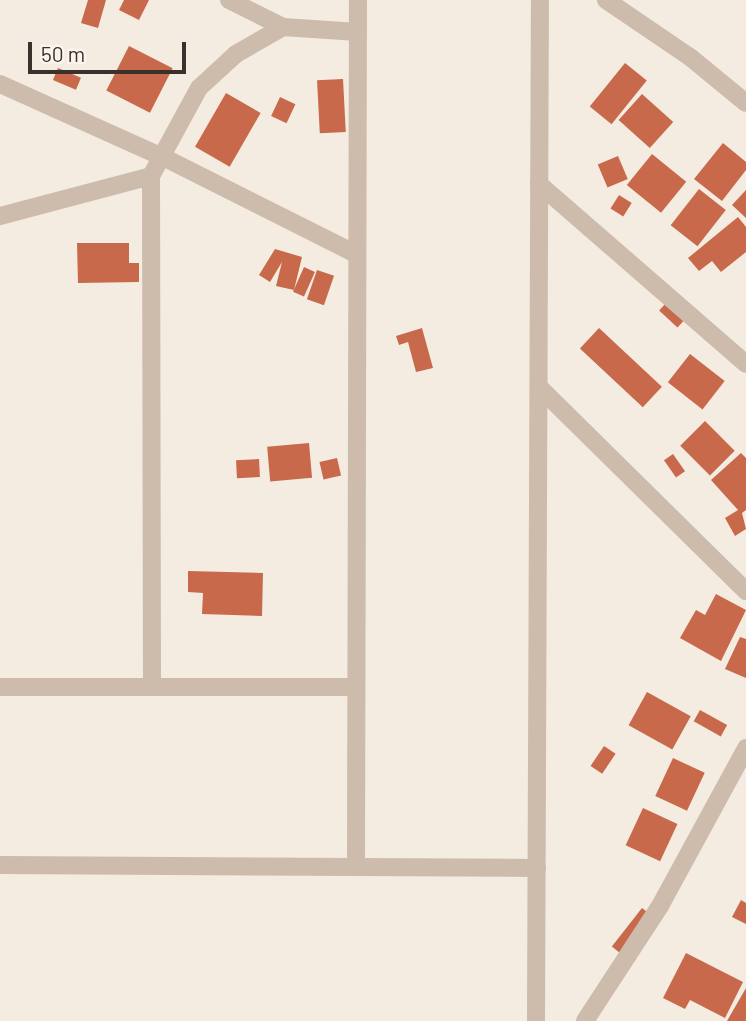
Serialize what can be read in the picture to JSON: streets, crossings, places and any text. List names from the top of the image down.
{
  "scale_bar": "50 m"
}
